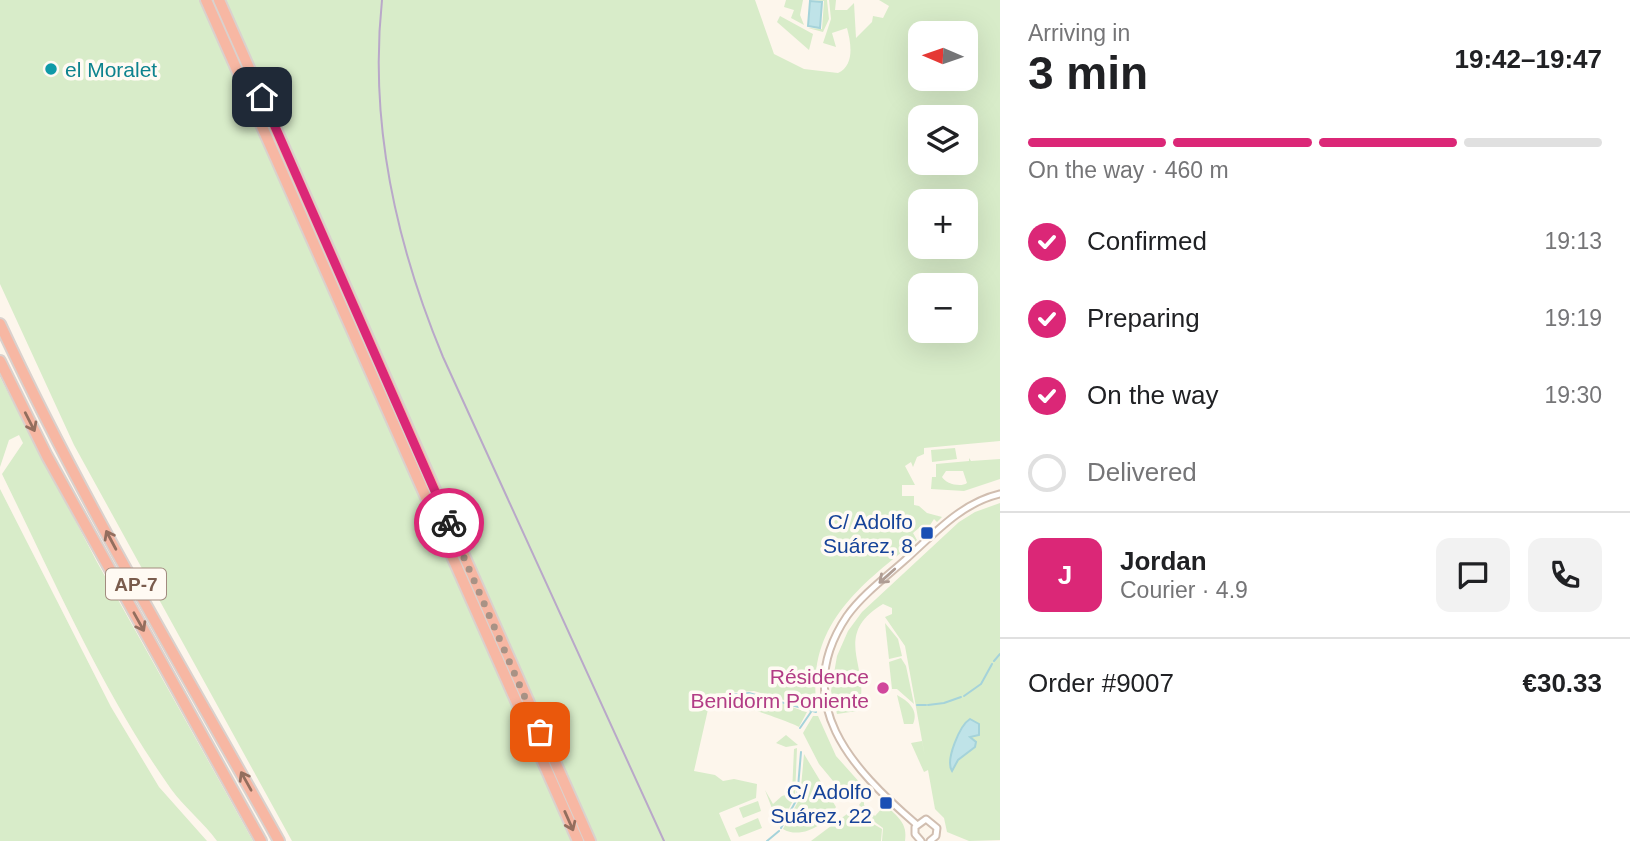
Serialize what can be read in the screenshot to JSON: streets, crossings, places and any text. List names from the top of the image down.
{
  "streets": {
    "highway": ["AP-7"]
  },
  "places": {
    "other": ["el Moralet", "Résidence Benidorm Poniente"],
    "transit": ["C/ Adolfo Suárez, 8", "C/ Adolfo Suárez, 22"]
  },
  "north": "left",
  "page": {
    "heading": ["3 min", "Arriving in", "19:42–19:47"],
    "panel": [
      "Jordan",
      "Courier · 4.9",
      "Order #9007",
      "€30.33"
    ],
    "map_buttons": ["+", "−"],
    "bar": "On the way · 460 m",
    "list": [
      ["Confirmed", "19:13"],
      ["Preparing", "19:19"],
      ["On the way", "19:30"],
      "Delivered"
    ],
    "round": "J"
  }
}
